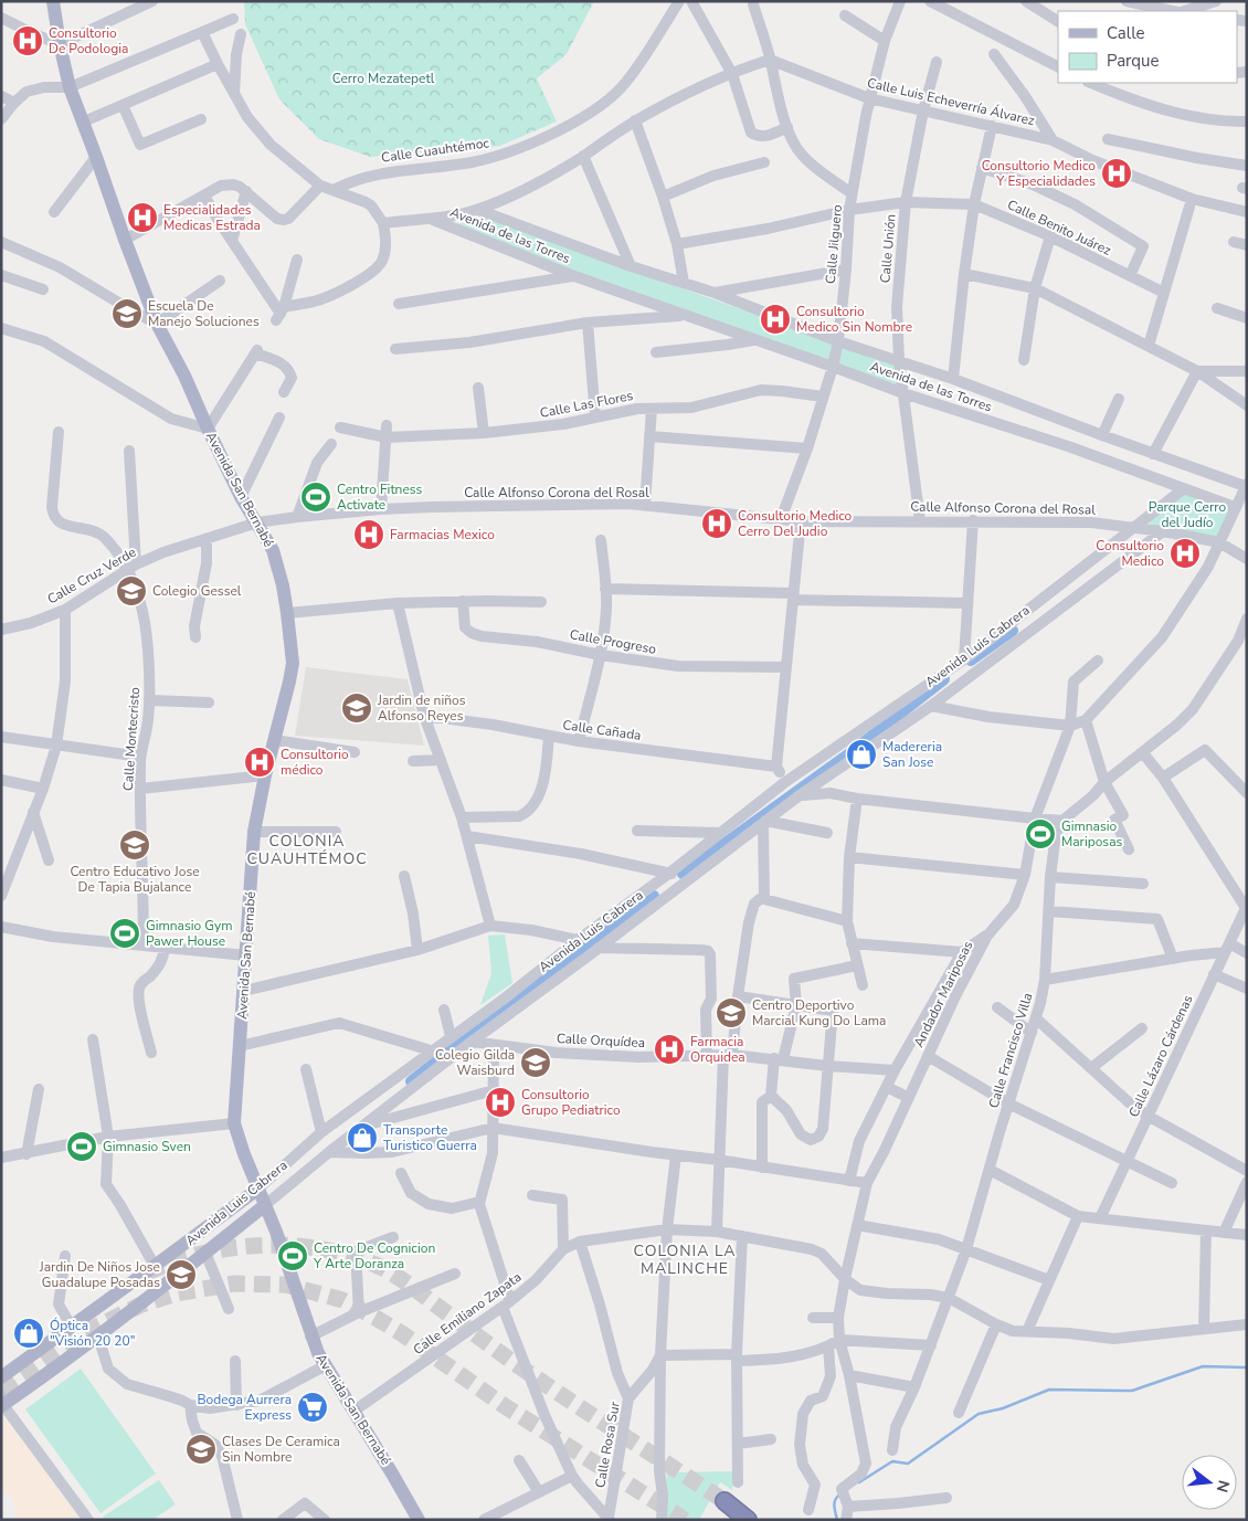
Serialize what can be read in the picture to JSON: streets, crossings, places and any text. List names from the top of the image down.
{
  "streets": {
    "main road": ["Avenida San Bernabé", "Avenida Luis Cabrera"],
    "street": [
      "Calle Luis Echeverría Álvarez",
      "Calle Cuauhtémoc",
      "Calle Benito Juárez",
      "Avenida de las Torres",
      "Calle Jilguero",
      "Calle Unión",
      "Calle Las Flores",
      "Calle Alfonso Corona del Rosal",
      "Calle Cruz Verde",
      "Calle Progreso",
      "Calle Cañada",
      "Calle Montecristo",
      "Andador Mariposas",
      "Calle Orquídea",
      "Calle Francisco Villa",
      "Calle Lázaro Cárdenas",
      "Calle Emiliano Zapata",
      "Calle Rosa Sur"
    ]
  },
  "crossings": [
    ["Calle Luis Echeverría Álvarez", "Calle Jilguero"],
    ["Calle Luis Echeverría Álvarez", "Calle Unión"],
    ["Calle Benito Juárez", "Calle Jilguero"],
    ["Calle Benito Juárez", "Calle Unión"],
    ["Avenida de las Torres", "Calle Jilguero"],
    ["Avenida de las Torres", "Calle Unión"],
    ["Avenida de las Torres", "Avenida Luis Cabrera"],
    ["Calle Jilguero", "Calle Las Flores"],
    ["Calle Jilguero", "Calle Alfonso Corona del Rosal"],
    ["Calle Unión", "Calle Alfonso Corona del Rosal"],
    ["Avenida San Bernabé", "Calle Alfonso Corona del Rosal"],
    ["Avenida San Bernabé", "Calle Cruz Verde"],
    ["Avenida San Bernabé", "Avenida Luis Cabrera"],
    ["Avenida San Bernabé", "Calle Emiliano Zapata"],
    ["Calle Alfonso Corona del Rosal", "Calle Cruz Verde"],
    ["Calle Alfonso Corona del Rosal", "Avenida Luis Cabrera"],
    ["Calle Cruz Verde", "Calle Montecristo"],
    ["Avenida Luis Cabrera", "Calle Orquídea"],
    ["Andador Mariposas", "Calle Orquídea"],
    ["Andador Mariposas", "Calle Emiliano Zapata"],
    ["Calle Francisco Villa", "Calle Emiliano Zapata"]
  ],
  "districts": ["COLONIA CUAUHTÉMOC", "COLONIA LA MALINCHE"],
  "parks": ["Cerro Mezatepetl", "Parque Cerro del Judío"],
  "places": {
    "hospital": [
      "Consultorio De Podologia",
      "Consultorio Medico Y Especialidades",
      "Especialidades Medicas Estrada",
      "Consultorio Medico Sin Nombre",
      "Consultorio Medico Cerro Del Judio",
      "Farmacias Mexico",
      "Consultorio Medico",
      "Consultorio médico",
      "Farmacia Orquidea",
      "Consultorio Grupo Pediatrico"
    ],
    "school or university": [
      "Escuela De Manejo Soluciones",
      "Colegio Gessel",
      "Jardin de niños Alfonso Reyes",
      "Centro Educativo Jose De Tapia Bujalance",
      "Centro Deportivo Marcial Kung Do Lama",
      "Colegio Gilda Waisburd",
      "Jardin De Niños Jose Guadalupe Posadas",
      "Clases De Ceramica Sin Nombre"
    ],
    "sports": [
      "Centro Fitness Activate",
      "Gimnasio Mariposas",
      "Gimnasio Gym Pawer House",
      "Gimnasio Sven",
      "Centro De Cognicion Y Arte Doranza"
    ],
    "shop": ["Madereria San Jose", "Transporte Turistico Guerra", "Óptica \"Visión 20 20\""],
    "supermarket": ["Bodega Aurrera Express"]
  },
  "legend": ["Calle", "Parque"],
  "north": "right"
}
